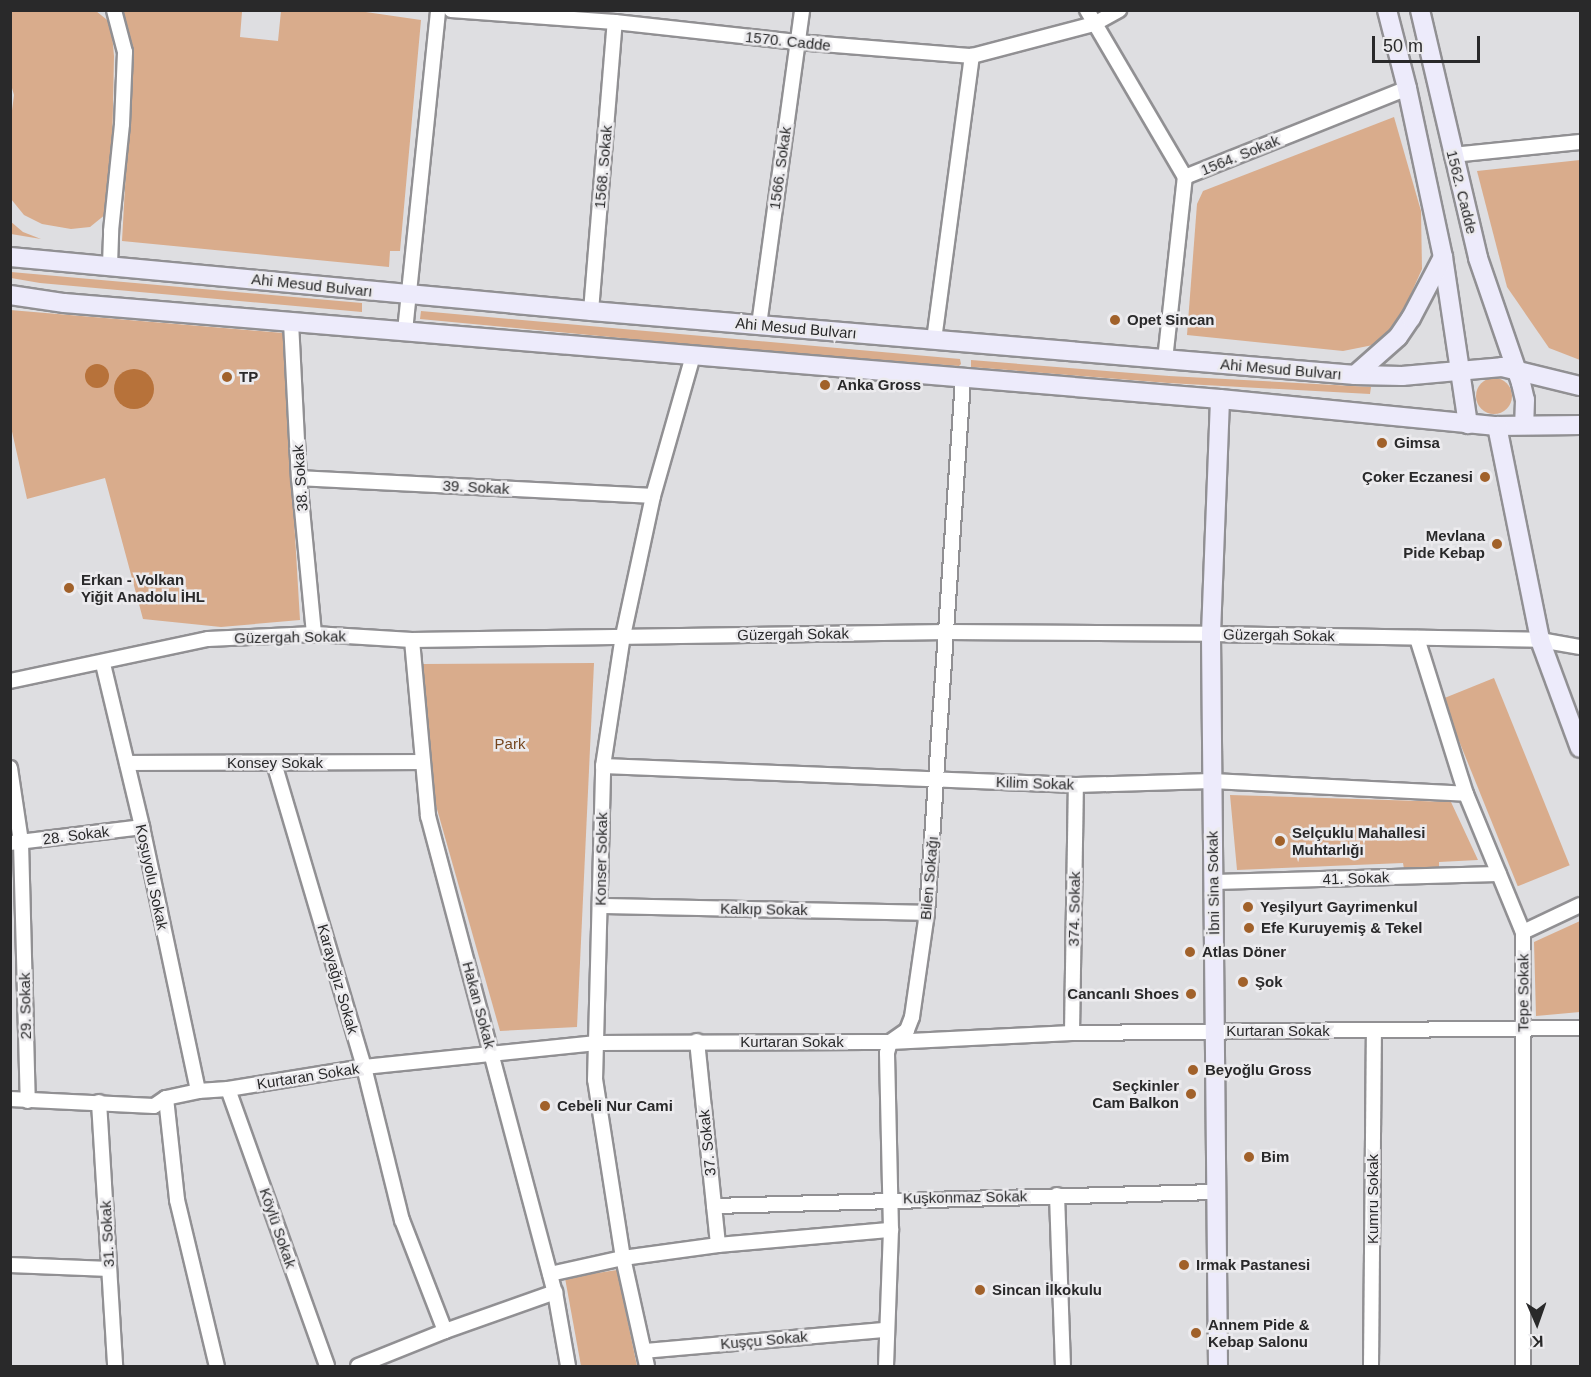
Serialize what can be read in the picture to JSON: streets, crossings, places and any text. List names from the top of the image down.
{
  "streets": {
    "main road": ["1562. Cadde", "Ahi Mesud Bulvarı", "İbni Sina Sokak"],
    "street": [
      "1570. Cadde",
      "1564. Sokak",
      "1568. Sokak",
      "1566. Sokak",
      "38. Sokak",
      "39. Sokak",
      "Güzergah Sokak",
      "Konsey Sokak",
      "Kilim Sokak",
      "28. Sokak",
      "Konser Sokak",
      "Koşuyolu Sokak",
      "Bilen Sokağı",
      "41. Sokak",
      "Kalkıp Sokak",
      "374. Sokak",
      "Karayağız Sokak",
      "Tepe Sokak",
      "Hakan Sokak",
      "29. Sokak",
      "Kurtaran Sokak",
      "37. Sokak",
      "Kuşkonmaz Sokak",
      "Kumru Sokak",
      "Köylü Sokak",
      "31. Sokak",
      "Kuşçu Sokak"
    ]
  },
  "crossings": [
    ["1570. Cadde", "1564. Sokak"],
    ["1570. Cadde", "1568. Sokak"],
    ["1570. Cadde", "1566. Sokak"],
    ["1564. Sokak", "1562. Cadde"],
    ["1568. Sokak", "Ahi Mesud Bulvarı"],
    ["1566. Sokak", "Ahi Mesud Bulvarı"],
    ["1562. Cadde", "Ahi Mesud Bulvarı"],
    ["38. Sokak", "39. Sokak"],
    ["38. Sokak", "Güzergah Sokak"],
    ["39. Sokak", "Konser Sokak"],
    ["Güzergah Sokak", "Konser Sokak"],
    ["Güzergah Sokak", "Koşuyolu Sokak"],
    ["Güzergah Sokak", "Bilen Sokağı"],
    ["Güzergah Sokak", "İbni Sina Sokak"],
    ["Güzergah Sokak", "Tepe Sokak"],
    ["Güzergah Sokak", "Hakan Sokak"],
    ["Konsey Sokak", "Koşuyolu Sokak"],
    ["Konsey Sokak", "Karayağız Sokak"],
    ["Konsey Sokak", "Hakan Sokak"],
    ["Kilim Sokak", "Konser Sokak"],
    ["Kilim Sokak", "Bilen Sokağı"],
    ["Kilim Sokak", "İbni Sina Sokak"],
    ["Kilim Sokak", "374. Sokak"],
    ["Kilim Sokak", "Tepe Sokak"],
    ["28. Sokak", "Koşuyolu Sokak"],
    ["28. Sokak", "29. Sokak"],
    ["Konser Sokak", "Kalkıp Sokak"],
    ["Konser Sokak", "Kurtaran Sokak"],
    ["Konser Sokak", "Kuşçu Sokak"],
    ["Koşuyolu Sokak", "Kurtaran Sokak"],
    ["Bilen Sokağı", "Kalkıp Sokak"],
    ["Bilen Sokağı", "Kurtaran Sokak"],
    ["41. Sokak", "İbni Sina Sokak"],
    ["41. Sokak", "Tepe Sokak"],
    ["İbni Sina Sokak", "Kurtaran Sokak"],
    ["İbni Sina Sokak", "Kuşkonmaz Sokak"],
    ["374. Sokak", "Kurtaran Sokak"],
    ["Karayağız Sokak", "Kurtaran Sokak"],
    ["Tepe Sokak", "Kurtaran Sokak"],
    ["Hakan Sokak", "Kurtaran Sokak"],
    ["29. Sokak", "Kurtaran Sokak"],
    ["Kurtaran Sokak", "37. Sokak"],
    ["Kurtaran Sokak", "Kumru Sokak"],
    ["Kurtaran Sokak", "Köylü Sokak"],
    ["Kurtaran Sokak", "31. Sokak"],
    ["37. Sokak", "Kuşkonmaz Sokak"]
  ],
  "parks": ["Park"],
  "places": [
    "Opet Sincan",
    "TP",
    "Anka Gross",
    "Gimsa",
    "Çoker Eczanesi",
    "Mevlana Pide Kebap",
    "Erkan - Volkan Yiğit Anadolu İHL",
    "Selçuklu Mahallesi Muhtarlığı",
    "Yeşilyurt Gayrimenkul",
    "Efe Kuruyemiş & Tekel",
    "Atlas Döner",
    "Şok",
    "Cancanlı Shoes",
    "Beyoğlu Gross",
    "Seçkinler Cam Balkon",
    "Cebeli Nur Cami",
    "Bim",
    "Irmak Pastanesi",
    "Sincan İlkokulu",
    "Annem Pide & Kebap Salonu"
  ],
  "scale_bar": "50 m",
  "north": "bottom"
}
